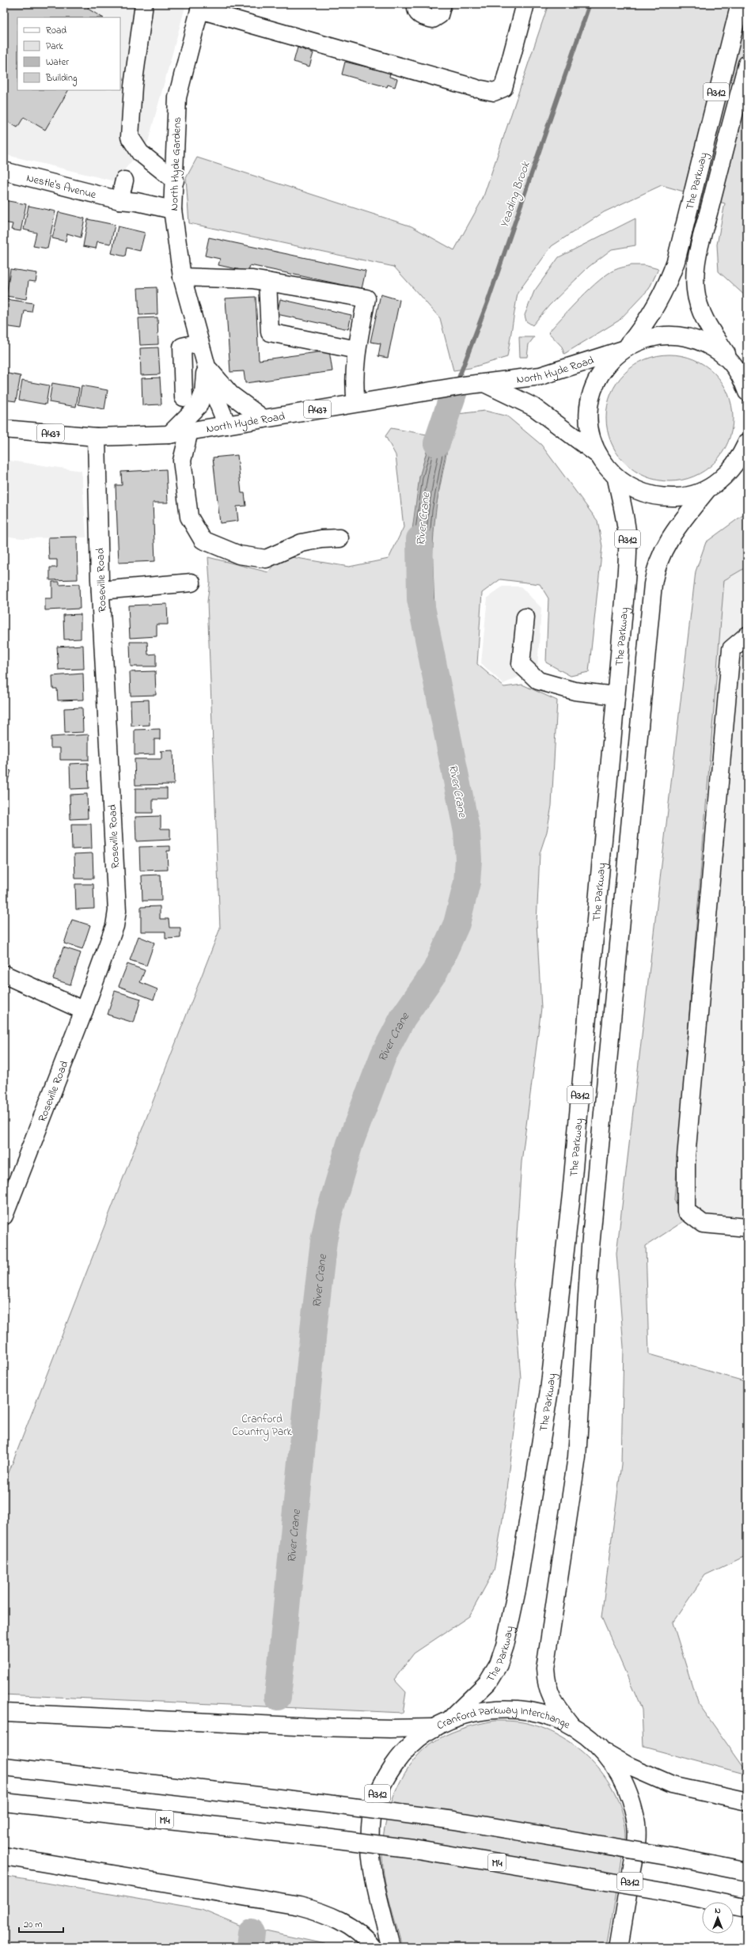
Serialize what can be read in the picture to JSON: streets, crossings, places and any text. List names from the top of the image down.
{
  "streets": {
    "main road": [
      "A312",
      "North Hyde Gardens",
      "The Parkway",
      "Nestle's Avenue",
      "North Hyde Road",
      "A437",
      "Roseville Road",
      "Cranford Parkway Interchange",
      "M4"
    ]
  },
  "crossings": [
    ["A312", "Cranford Parkway Interchange"],
    ["North Hyde Gardens", "Nestle's Avenue"],
    ["North Hyde Gardens", "North Hyde Road"],
    ["The Parkway", "North Hyde Road"],
    ["The Parkway", "Cranford Parkway Interchange"],
    ["North Hyde Road", "Roseville Road"]
  ],
  "water": ["Yeading Brook", "River Crane"],
  "parks": ["Cranford Country Park"],
  "legend": [
    "Road",
    "Park",
    "Water",
    "Building"
  ],
  "scale_bar": "20 m",
  "north": "top"
}
